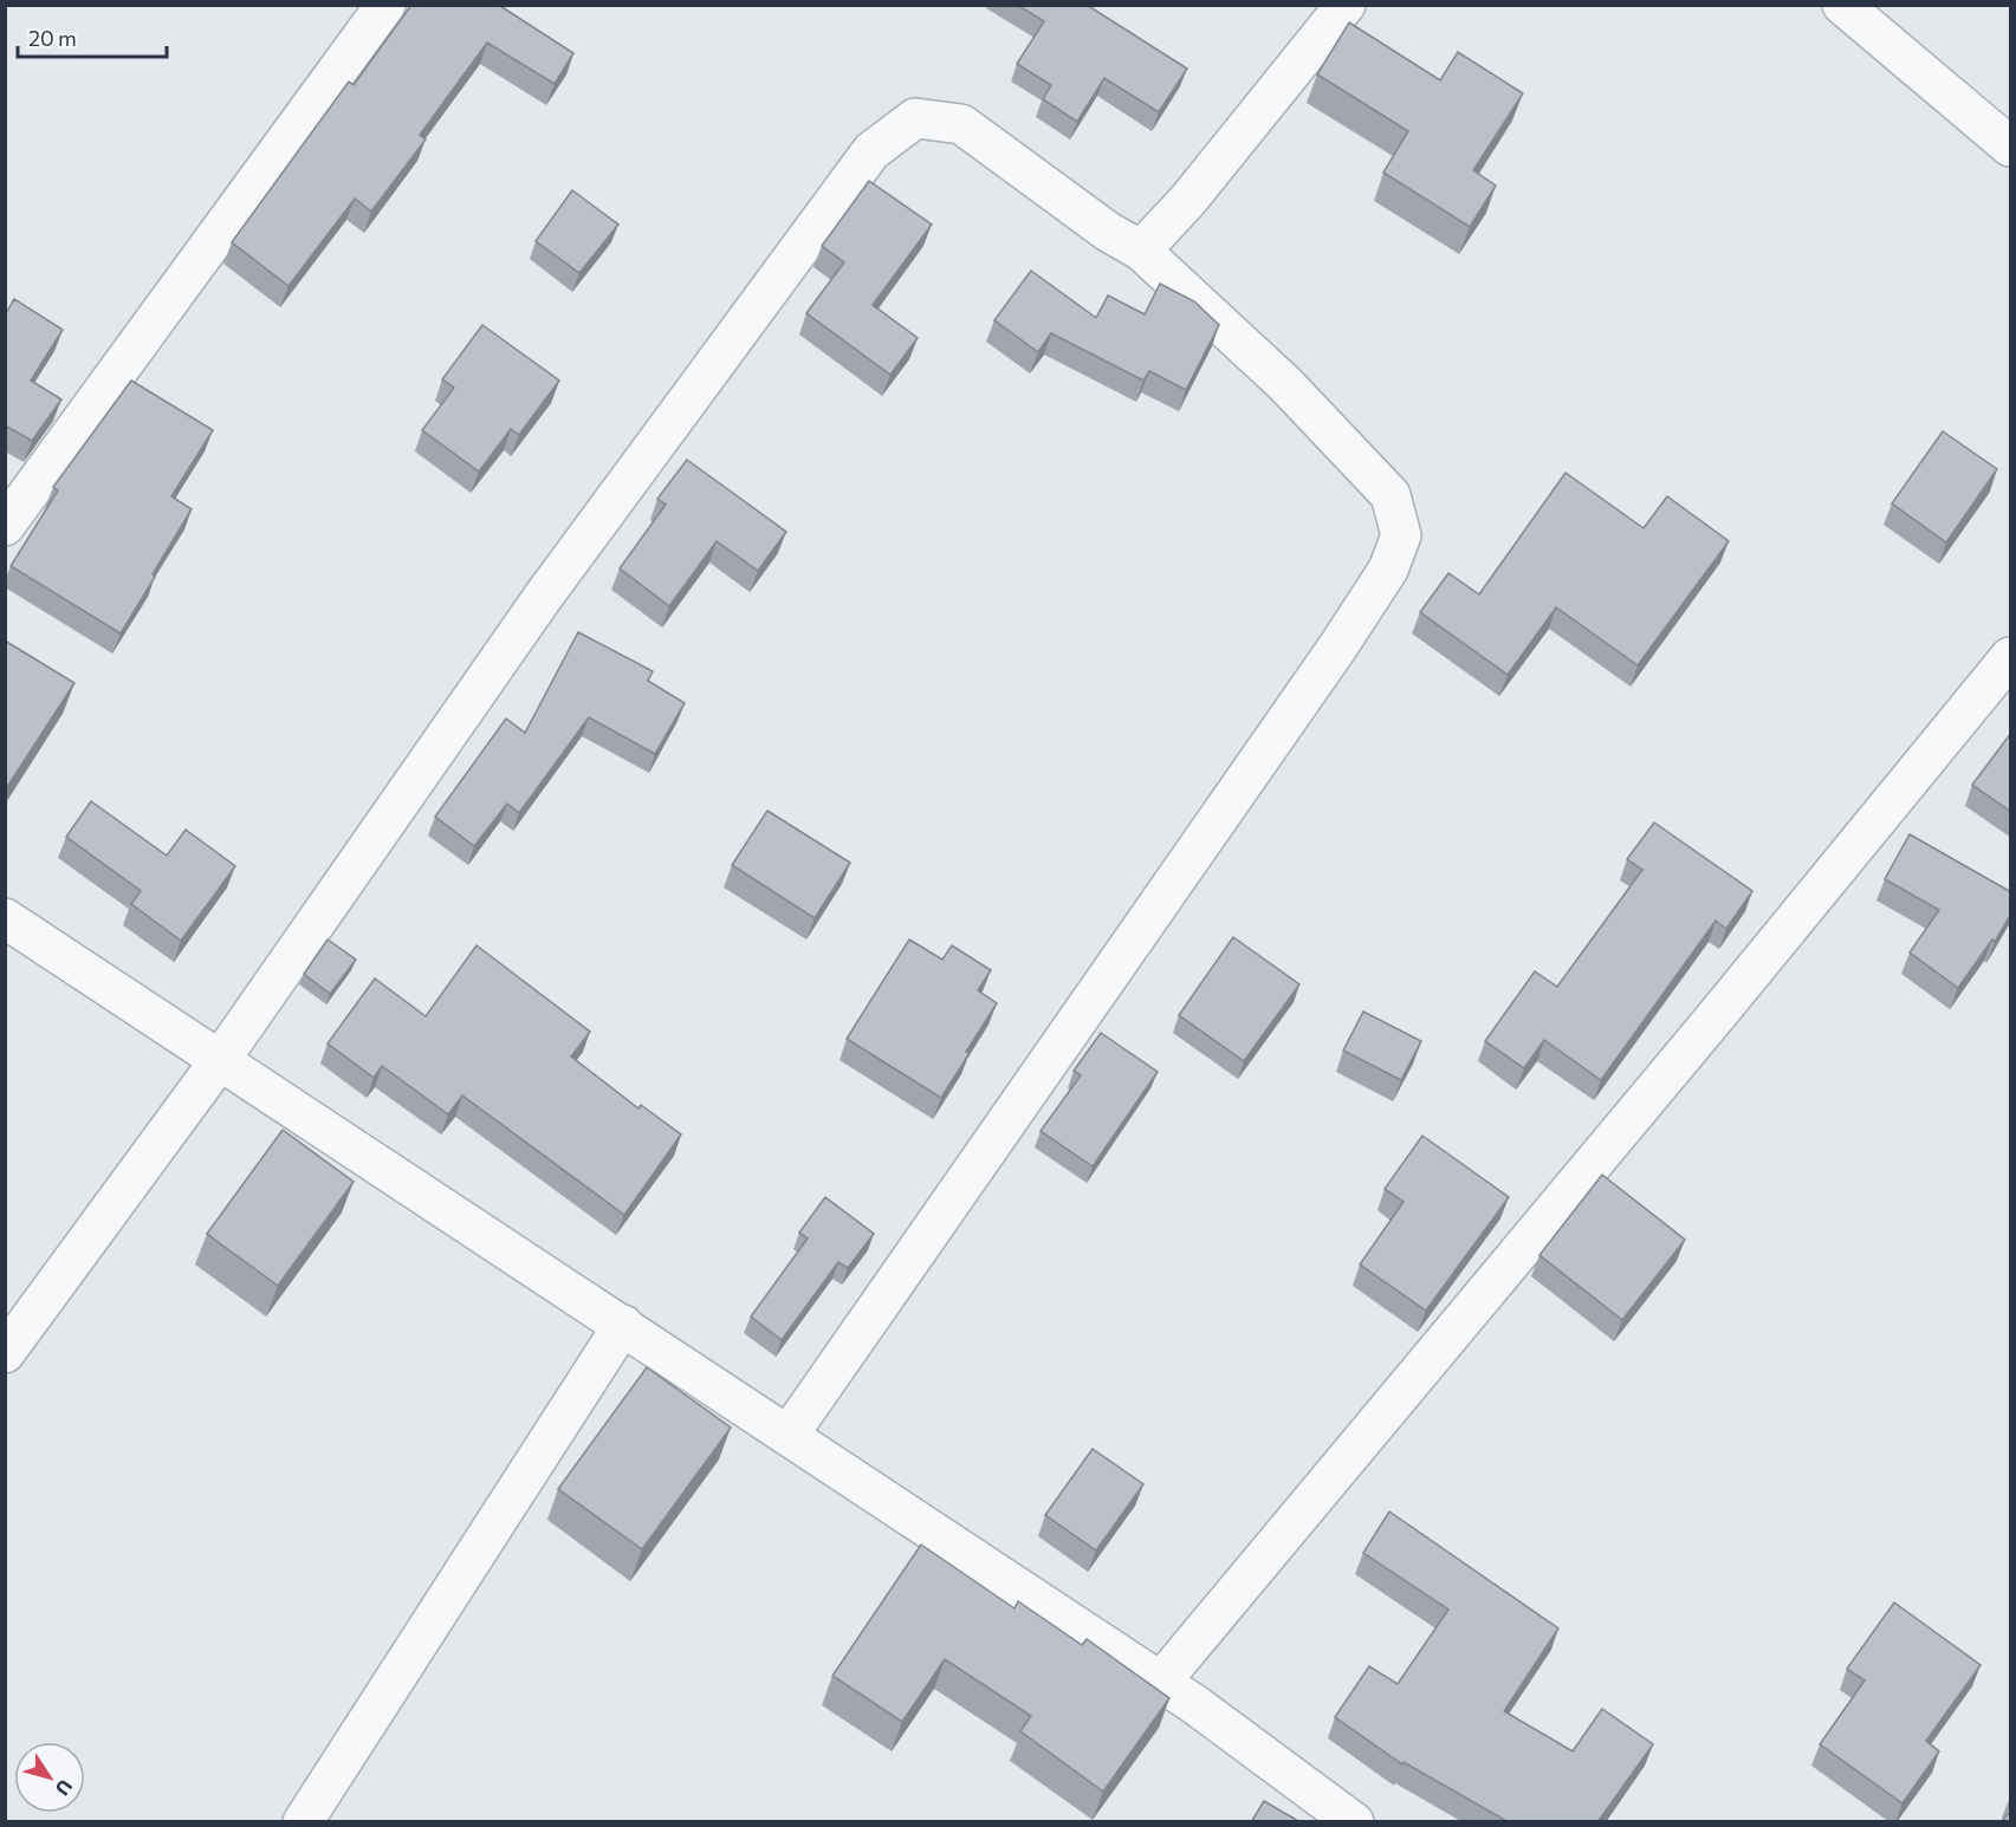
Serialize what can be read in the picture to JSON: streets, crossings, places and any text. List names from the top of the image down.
{
  "scale_bar": "20 m",
  "north": "bottom right"
}
